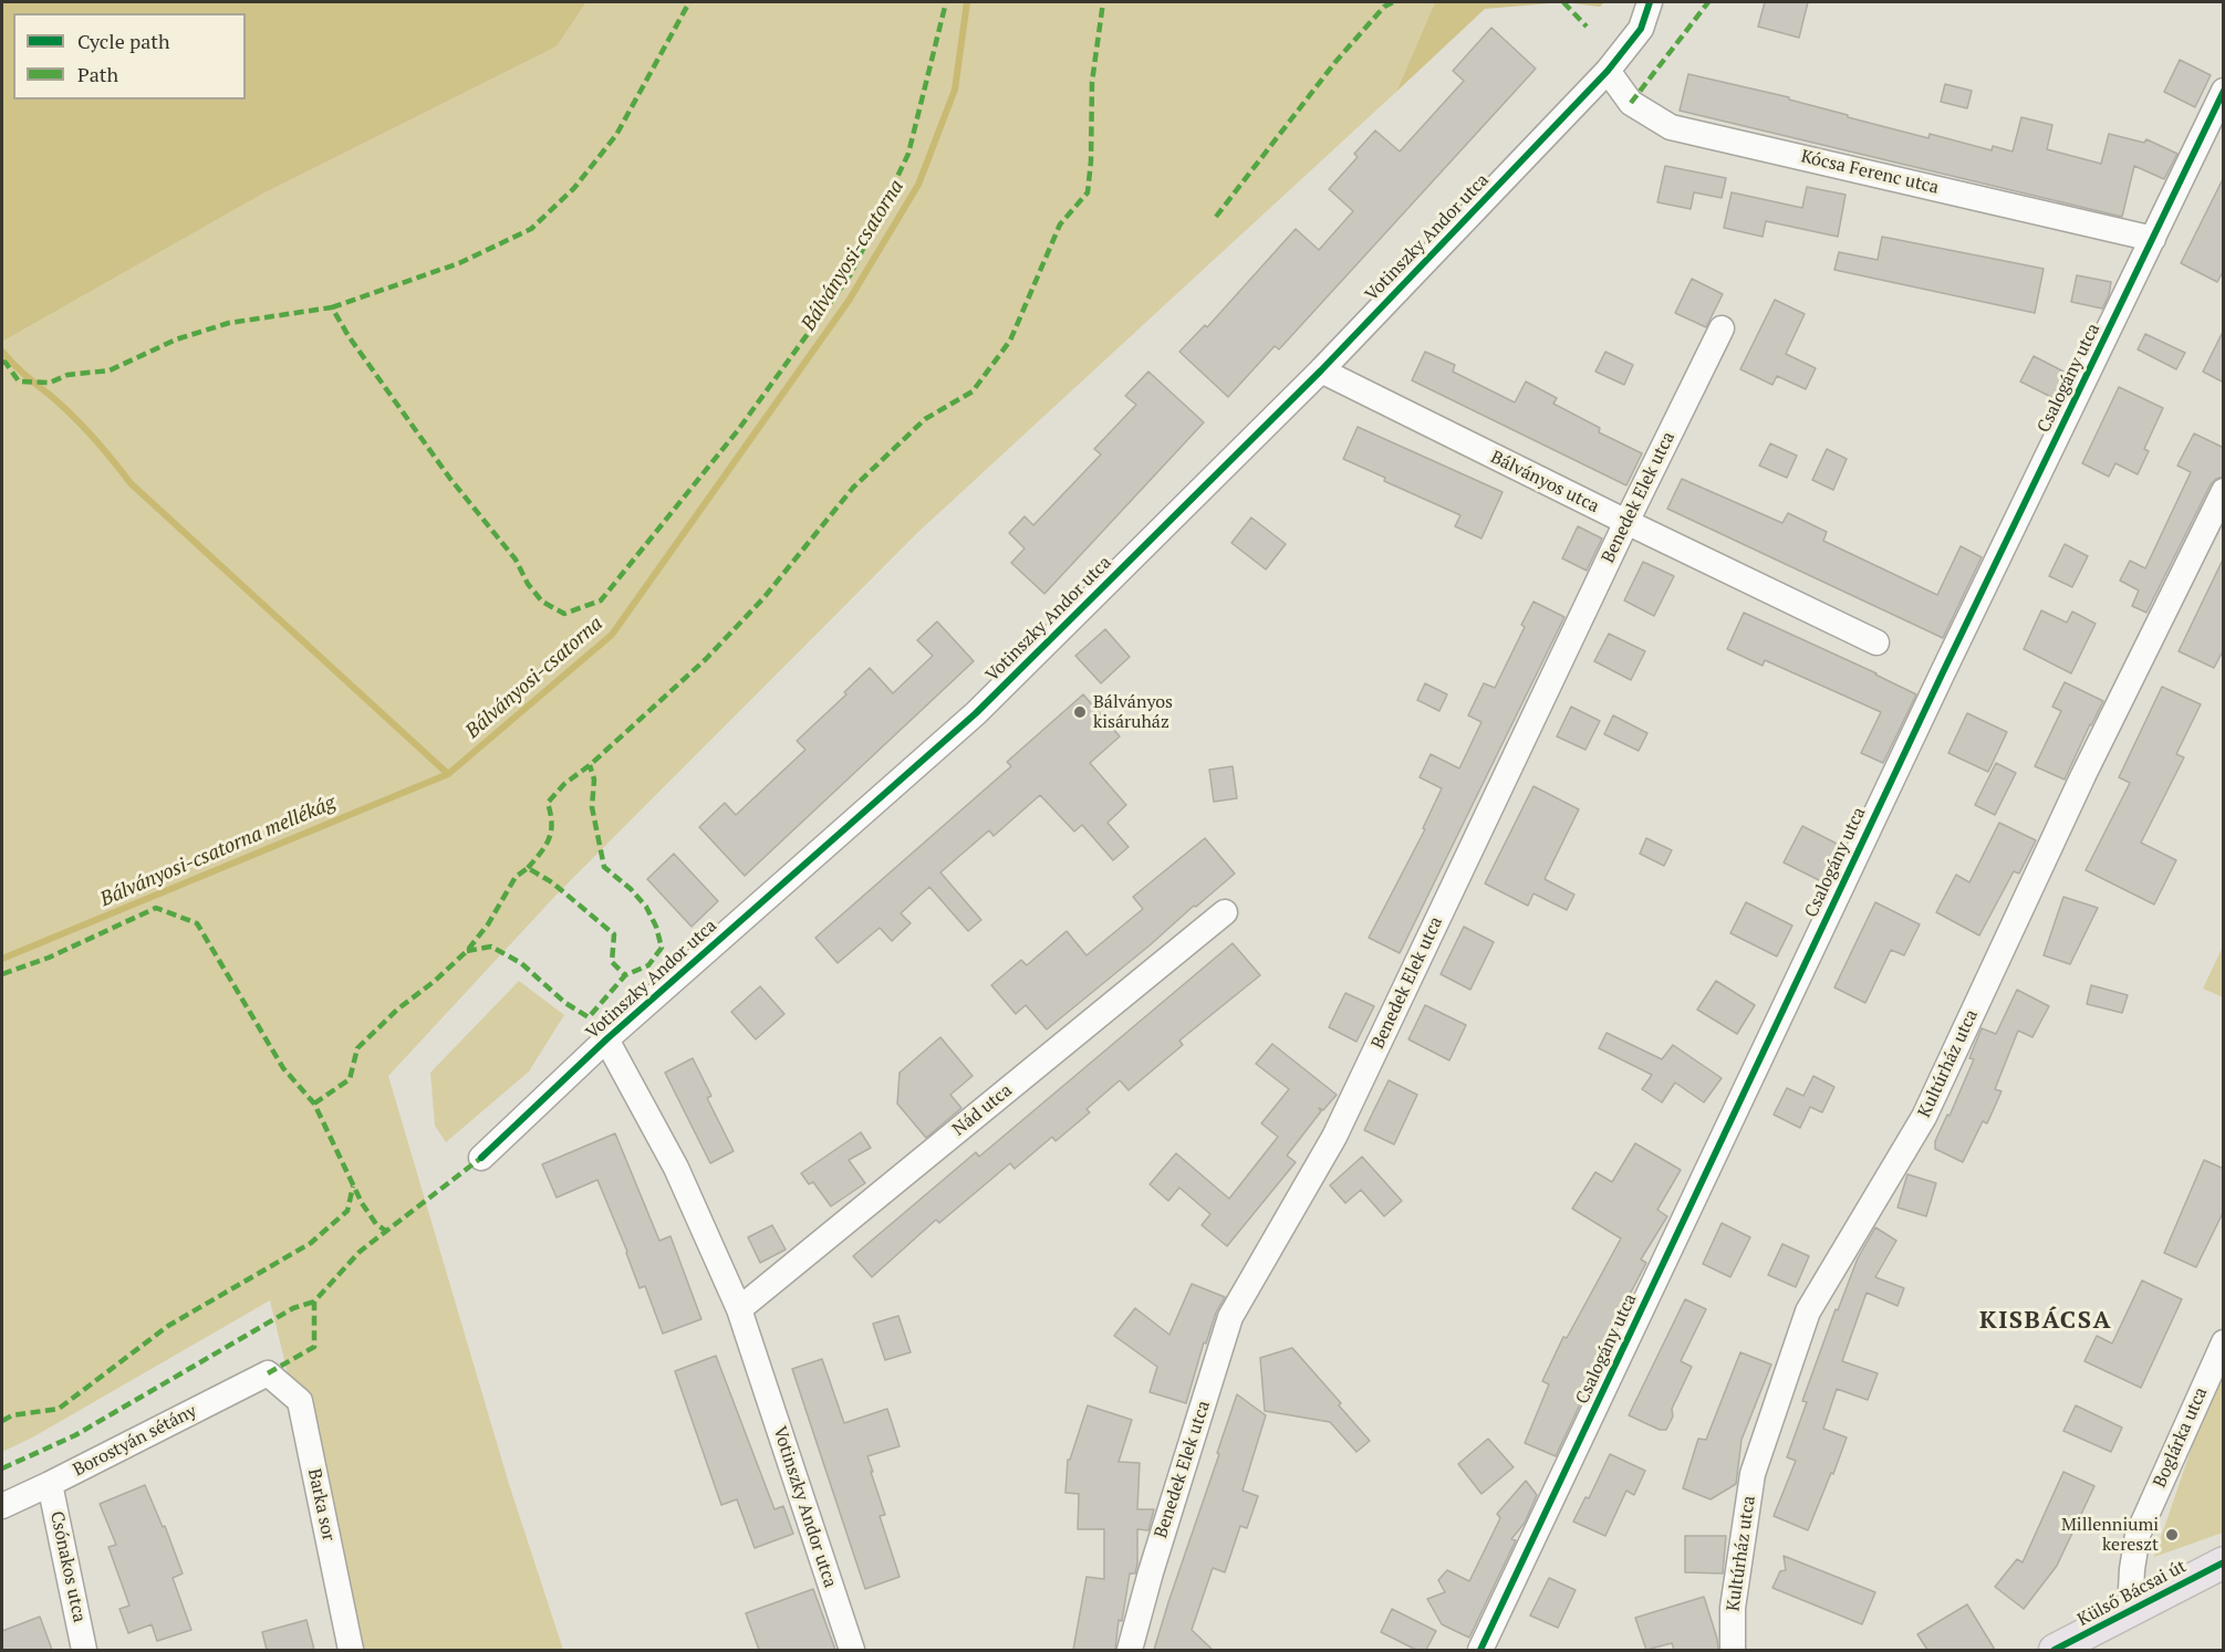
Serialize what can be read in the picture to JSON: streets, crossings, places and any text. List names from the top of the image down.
{
  "streets": {
    "main road": ["Külső Bácsai út"],
    "street": [
      "Kócsa Ferenc utca",
      "Votinszky Andor utca",
      "Csalogány utca",
      "Bálványos utca",
      "Benedek Elek utca",
      "Kultúrház utca",
      "Nád utca",
      "Boglárka utca",
      "Borostyán sétány",
      "Barka sor",
      "Csónakos utca"
    ]
  },
  "crossings": [
    ["Kócsa Ferenc utca", "Votinszky Andor utca"],
    ["Kócsa Ferenc utca", "Csalogány utca"],
    ["Votinszky Andor utca", "Bálványos utca"],
    ["Votinszky Andor utca", "Nád utca"],
    ["Bálványos utca", "Benedek Elek utca"],
    ["Boglárka utca", "Külső Bácsai út"],
    ["Borostyán sétány", "Barka sor"],
    ["Borostyán sétány", "Csónakos utca"]
  ],
  "districts": ["KISBÁCSA"],
  "water": ["Bálványosi-csatorna", "Bálványosi-csatorna mellékág"],
  "places": ["Bálványos kisáruház", "Millenniumi kereszt"],
  "legend": ["Cycle path", "Path"]
}
